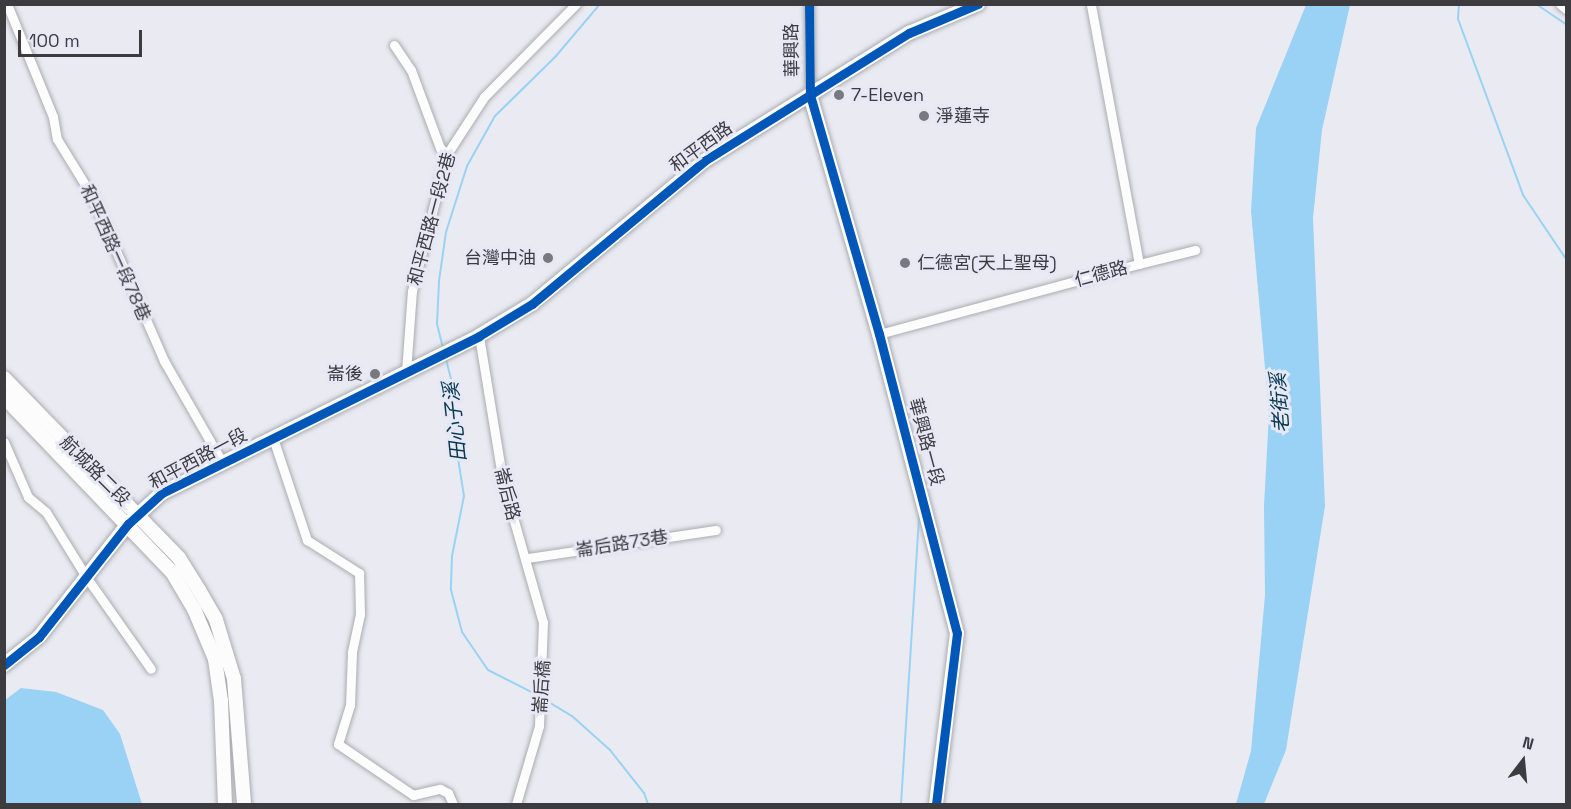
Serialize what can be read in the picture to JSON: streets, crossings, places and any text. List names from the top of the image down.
{
  "streets": {
    "street": [
      "華興路",
      "和平西路",
      "和平西路一段2巷",
      "和平西路一段78巷",
      "仁德路",
      "華興路一段",
      "和平西路一段",
      "航城路二段",
      "崙后路",
      "崙后路73巷",
      "崙后橋"
    ]
  },
  "crossings": [
    ["華興路", "和平西路"],
    ["華興路", "華興路一段"],
    ["和平西路", "華興路一段"],
    ["和平西路", "和平西路一段"],
    ["和平西路", "崙后路"],
    ["和平西路一段2巷", "和平西路一段"],
    ["和平西路一段78巷", "和平西路一段"],
    ["仁德路", "華興路一段"],
    ["和平西路一段", "航城路二段"],
    ["崙后路", "崙后路73巷"],
    ["崙后路", "崙后橋"]
  ],
  "water": ["老街溪", "田心子溪"],
  "places": [
    "7-Eleven",
    "淨蓮寺",
    "台灣中油",
    "仁德宮(天上聖母)",
    "崙後"
  ],
  "scale_bar": "100 m",
  "north": "top"
}
